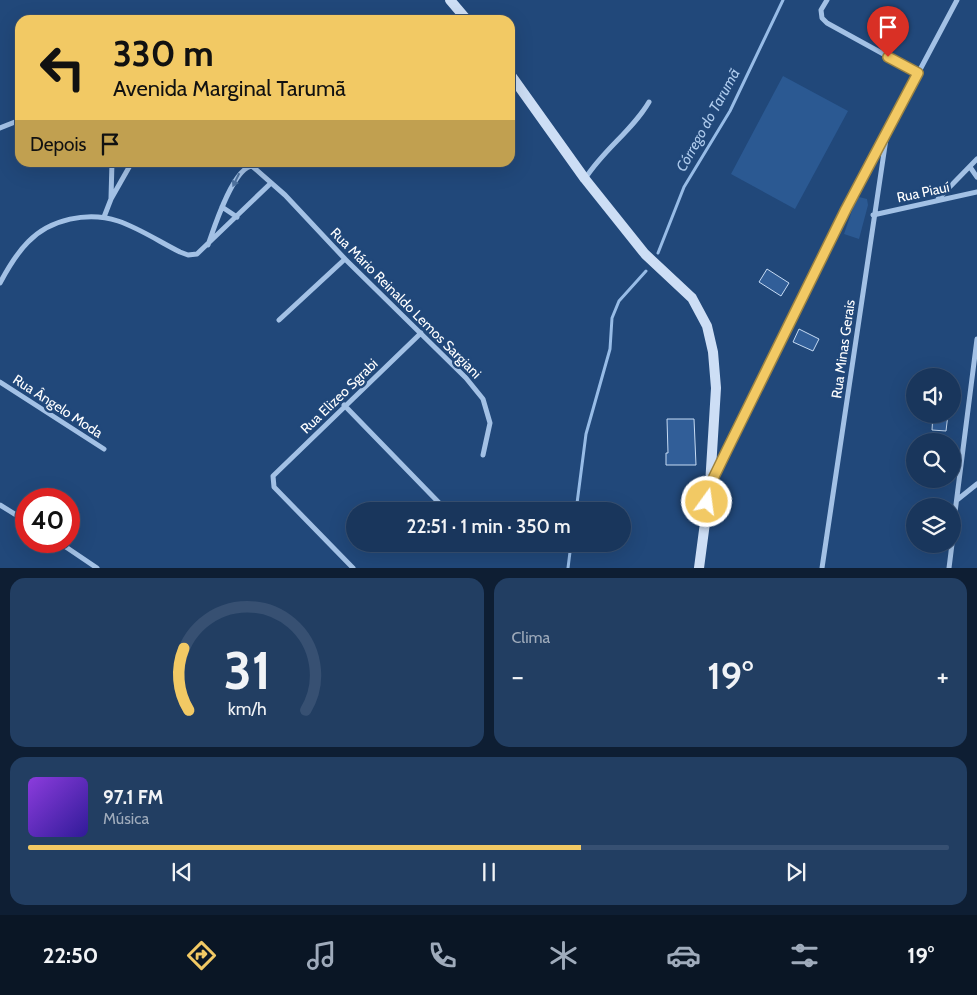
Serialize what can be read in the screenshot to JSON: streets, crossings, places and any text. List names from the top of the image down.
{
  "streets": {
    "street": [
      "Rua Piauí",
      "Rua Mário Reinaldo Lemos Sargiani",
      "Rua Minas Gerais",
      "Rua Elizeo Sgrabi",
      "Rua Ângelo Moda"
    ]
  },
  "crossings": [
    ["Rua Piauí", "Rua Minas Gerais"],
    ["Rua Mário Reinaldo Lemos Sargiani", "Rua Elizeo Sgrabi"]
  ],
  "water": ["Córrego do Tarumã"],
  "page": {
    "turn": ["330 m", "Avenida Marginal Tarumã"],
    "then": "Depois",
    "limit": "40",
    "trip": "22:51 · 1 min · 350 m",
    "tile": "Clima",
    "heat": ["−", "19°", "+"],
    "song": ["97.1 FM", "Música"],
    "tabs": ["22:50", "19°"],
    "gauge": ["31", "km/h"]
  }
}
